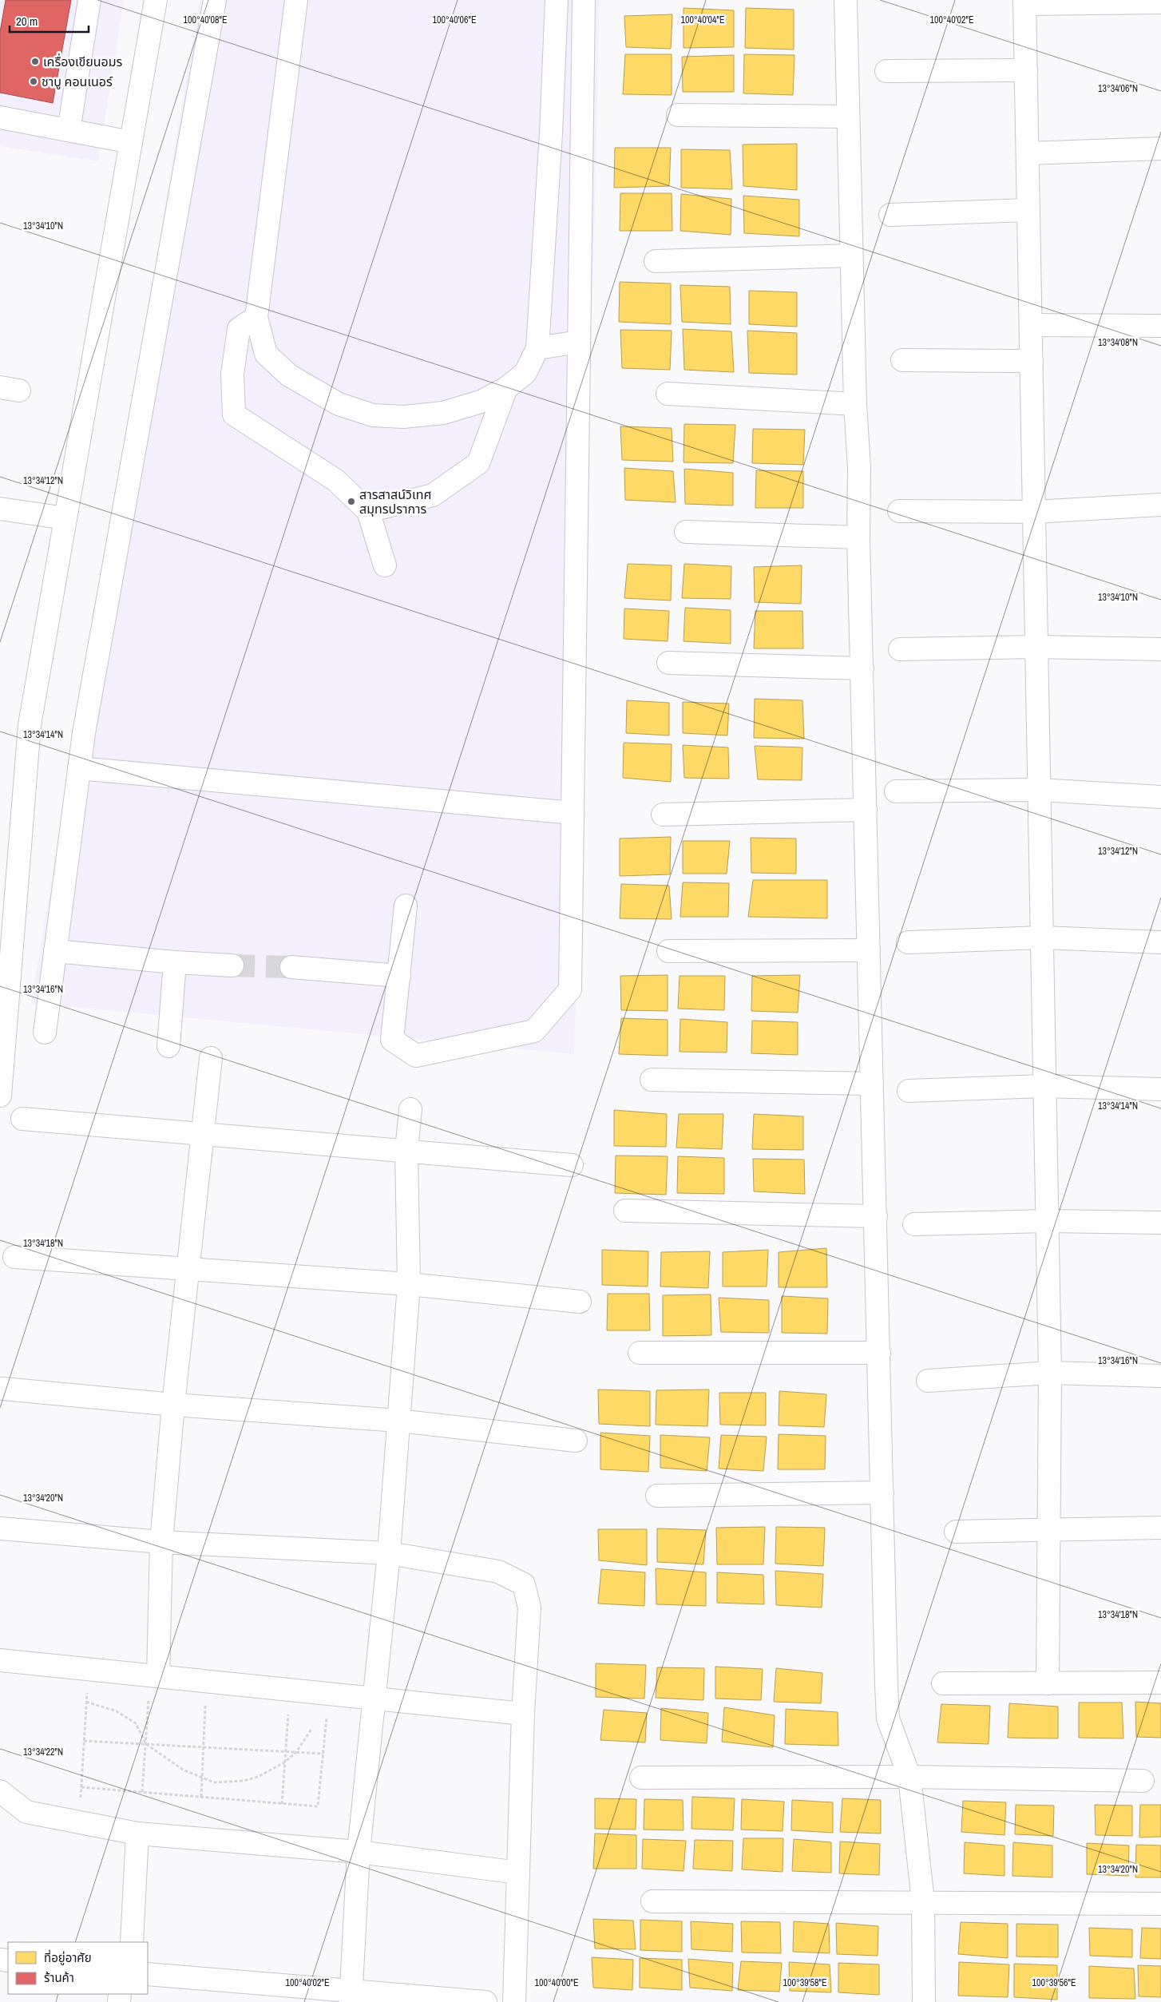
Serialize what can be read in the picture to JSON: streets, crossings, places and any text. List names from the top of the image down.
{
  "places": ["เครื่องเขียนอมร", "ชาบู คอนเนอร์", "สารสาสน์วิเทศ สมุทรปราการ"],
  "legend": ["ที่อยู่อาศัย", "ร้านค้า"],
  "scale_bar": "20 m",
  "coordinates": [
    "100°40'08\"E",
    "100°40'06\"E",
    "100°40'04\"E",
    "100°40'02\"E",
    "13°34'06\"N",
    "13°34'10\"N",
    "13°34'08\"N",
    "13°34'12\"N",
    "13°34'14\"N",
    "13°34'16\"N",
    "13°34'18\"N",
    "13°34'20\"N",
    "13°34'22\"N",
    "100°40'00\"E",
    "100°39'58\"E",
    "100°39'56\"E"
  ]
}
